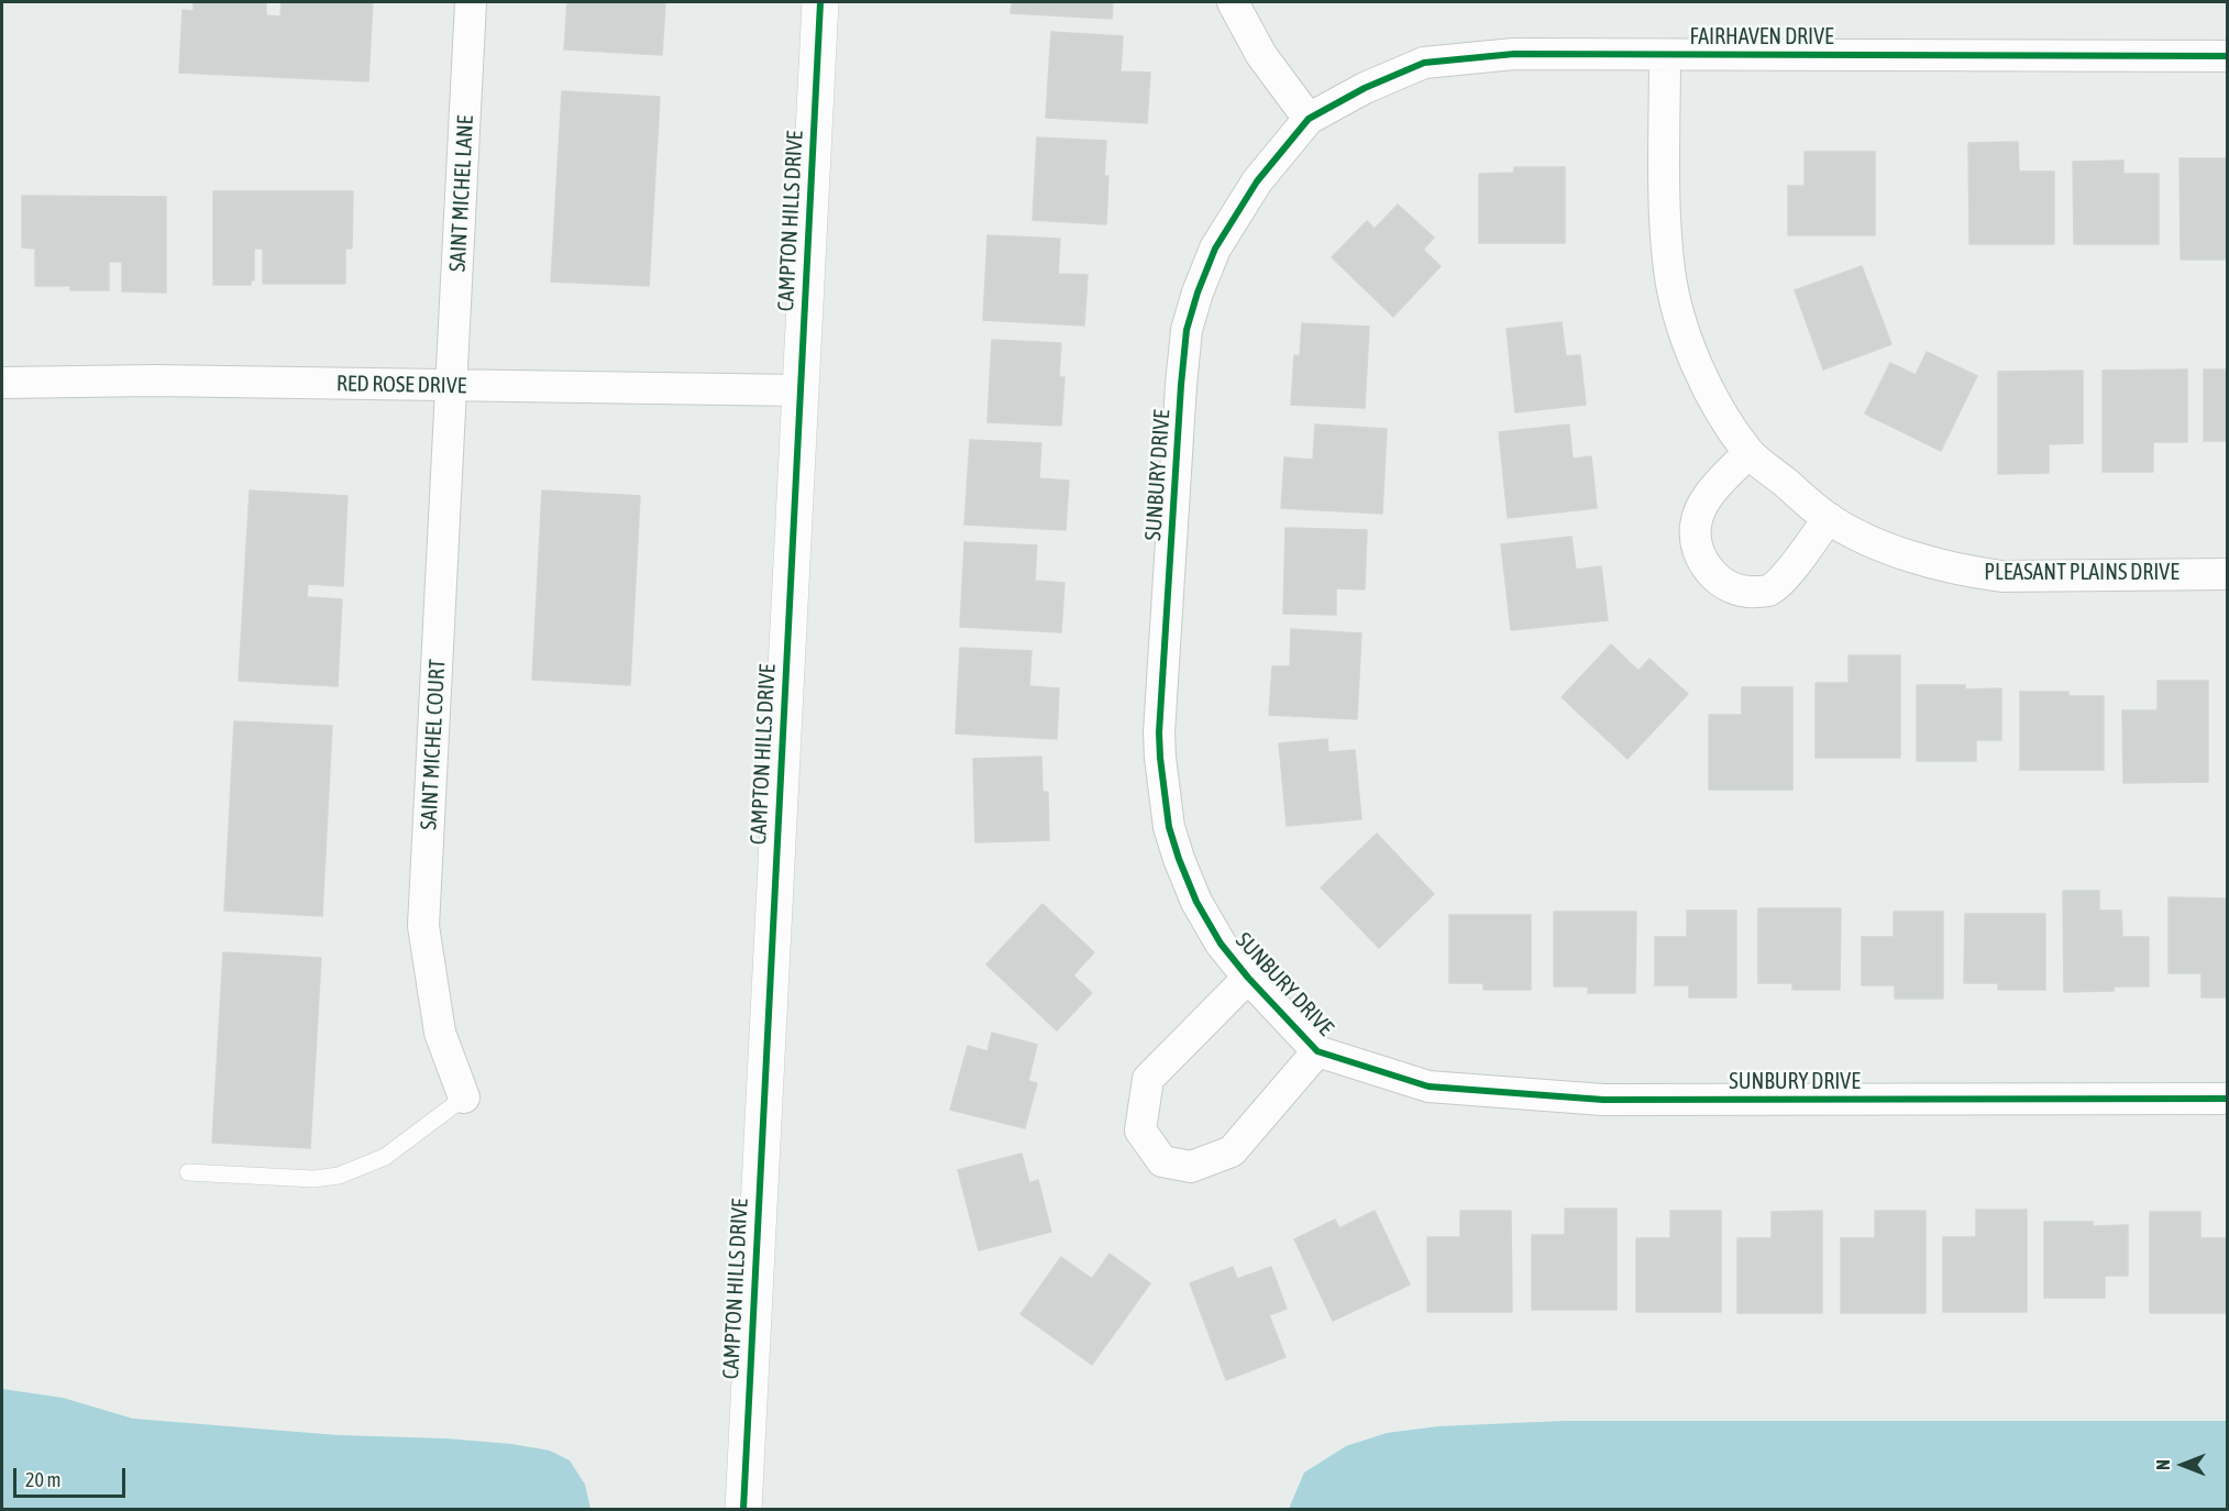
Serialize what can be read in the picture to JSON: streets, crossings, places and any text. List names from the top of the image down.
{
  "streets": {
    "street": [
      "FAIRHAVEN DRIVE",
      "SAINT MICHEL LANE",
      "CAMPTON HILLS DRIVE",
      "RED ROSE DRIVE",
      "SUNBURY DRIVE",
      "PLEASANT PLAINS DRIVE",
      "SAINT MICHEL COURT"
    ]
  },
  "crossings": [
    ["FAIRHAVEN DRIVE", "SUNBURY DRIVE"],
    ["FAIRHAVEN DRIVE", "PLEASANT PLAINS DRIVE"],
    ["SAINT MICHEL LANE", "RED ROSE DRIVE"],
    ["SAINT MICHEL LANE", "SAINT MICHEL COURT"],
    ["CAMPTON HILLS DRIVE", "RED ROSE DRIVE"],
    ["RED ROSE DRIVE", "SAINT MICHEL COURT"]
  ],
  "scale_bar": "20 m",
  "north": "left"
}
